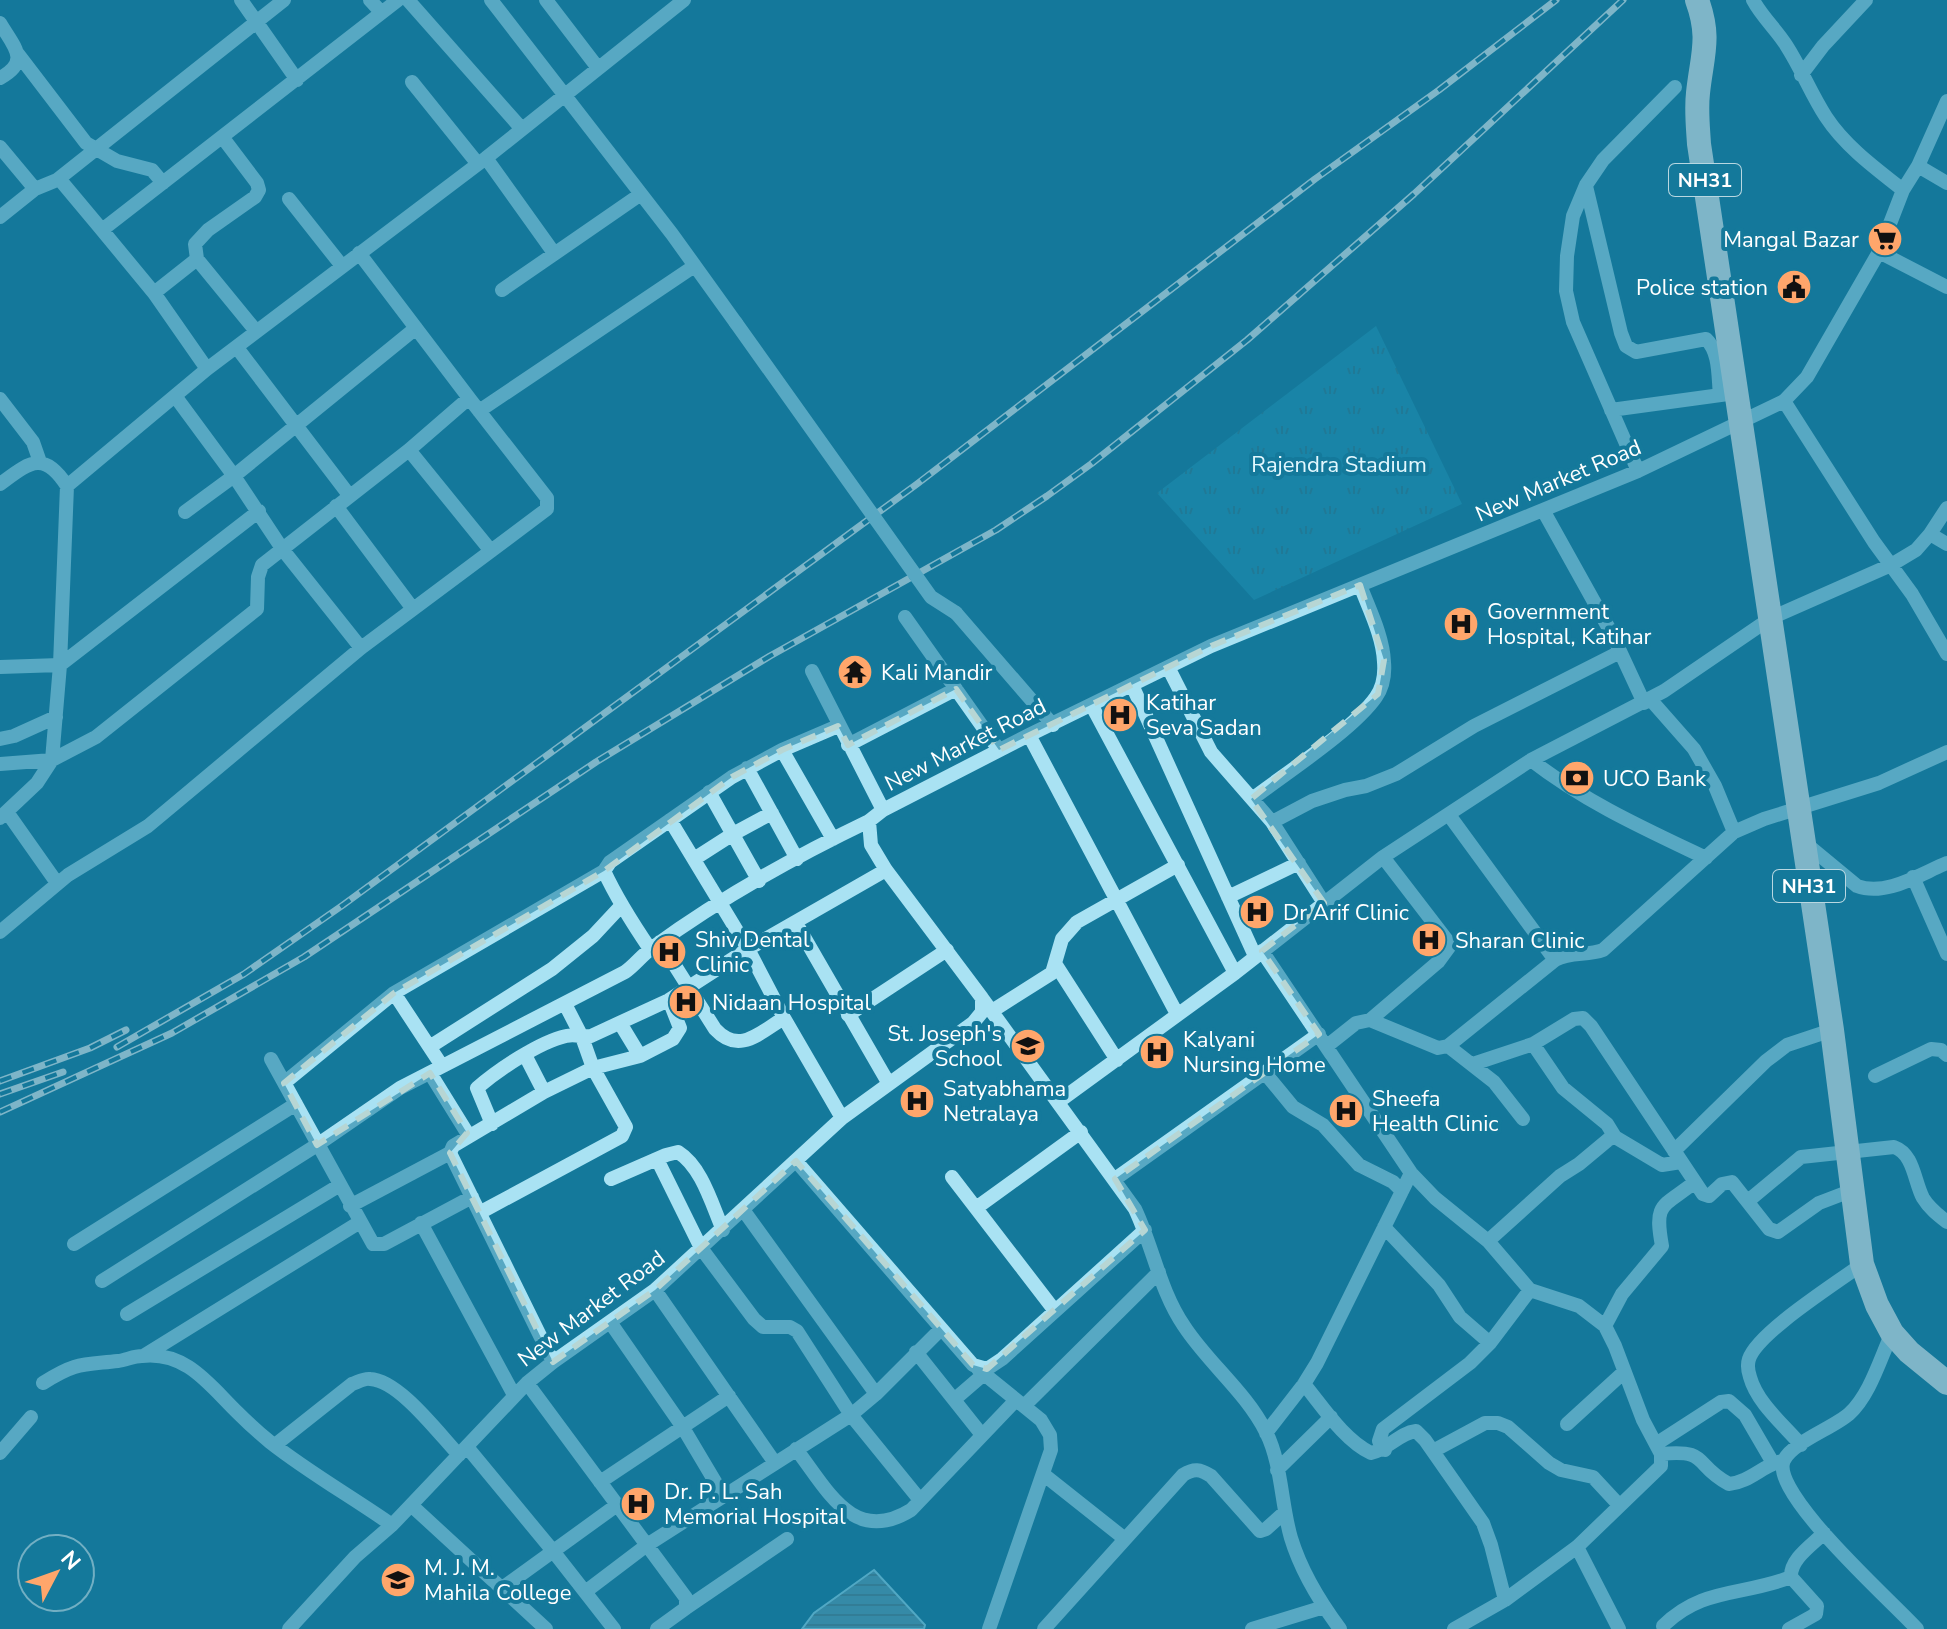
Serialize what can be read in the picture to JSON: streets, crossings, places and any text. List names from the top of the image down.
{
  "streets": {
    "highway": ["NH31"],
    "street": ["New Market Road"]
  },
  "crossings": [
    ["NH31", "New Market Road"]
  ],
  "parks": ["Rajendra Stadium"],
  "places": {
    "supermarket": ["Mangal Bazar"],
    "public building": ["Police station"],
    "hospital": [
      "Government Hospital, Katihar",
      "Katihar Seva Sadan",
      "Dr Arif Clinic",
      "Sharan Clinic",
      "Shiv Dental Clinic",
      "Nidaan Hospital",
      "Kalyani Nursing Home",
      "Satyabhama Netralaya",
      "Sheefa Health Clinic",
      "Dr. P. L. Sah Memorial Hospital"
    ],
    "temple": ["Kali Mandir"],
    "bank": ["UCO Bank"],
    "school or university": ["St. Joseph's School", "M. J. M. Mahila College"]
  },
  "north": "top right"
}
